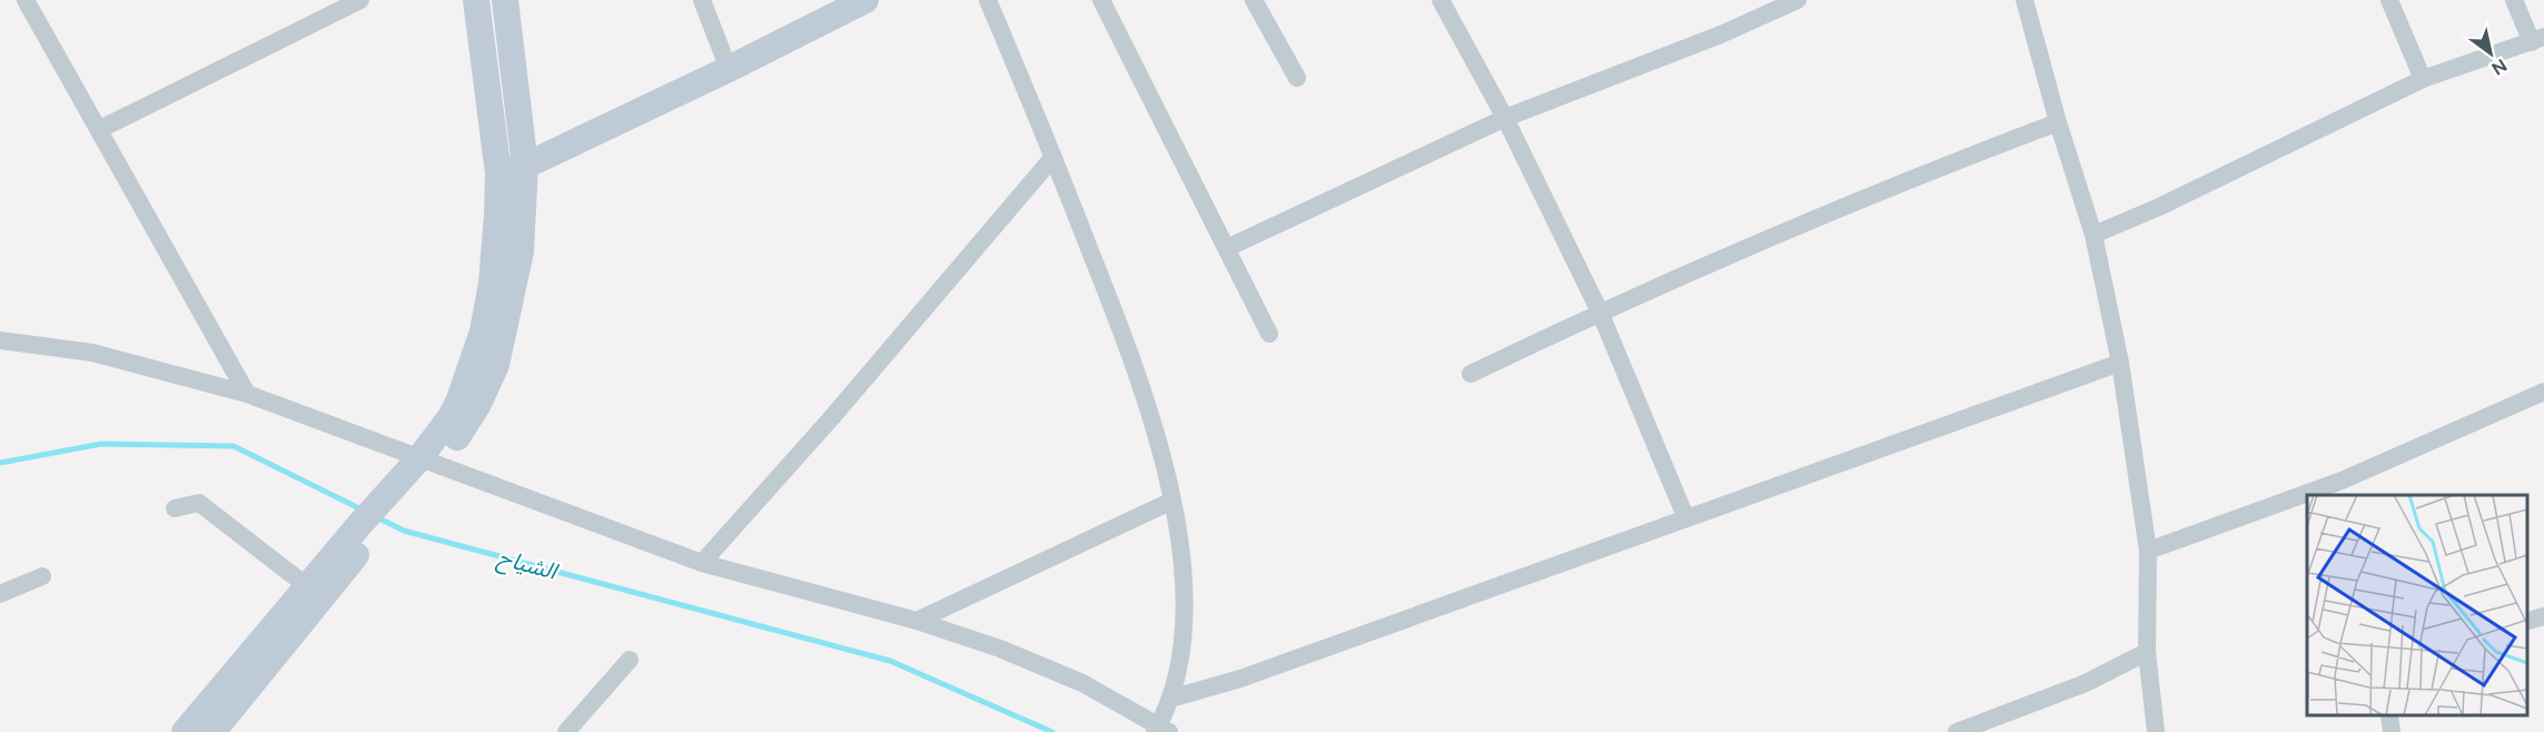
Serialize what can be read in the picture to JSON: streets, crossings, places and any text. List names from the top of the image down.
{
  "water": ["الشياح"],
  "north": "bottom right"
}
